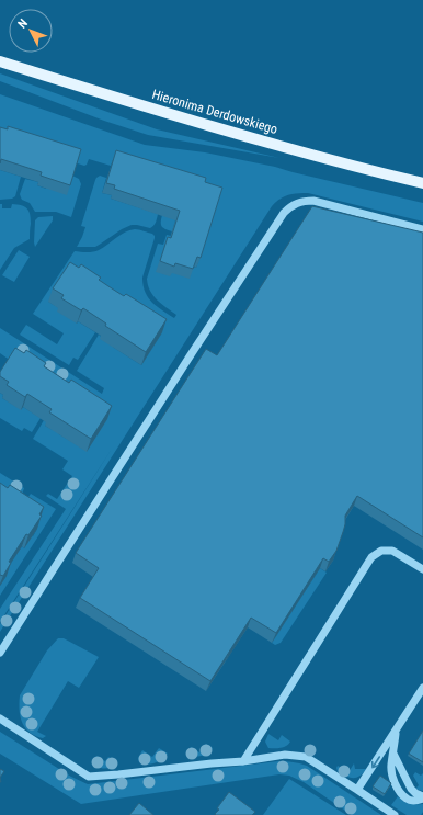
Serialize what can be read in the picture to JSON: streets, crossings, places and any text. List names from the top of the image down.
{
  "streets": {
    "main road": ["Hieronima Derdowskiego"]
  },
  "north": "top left"
}
